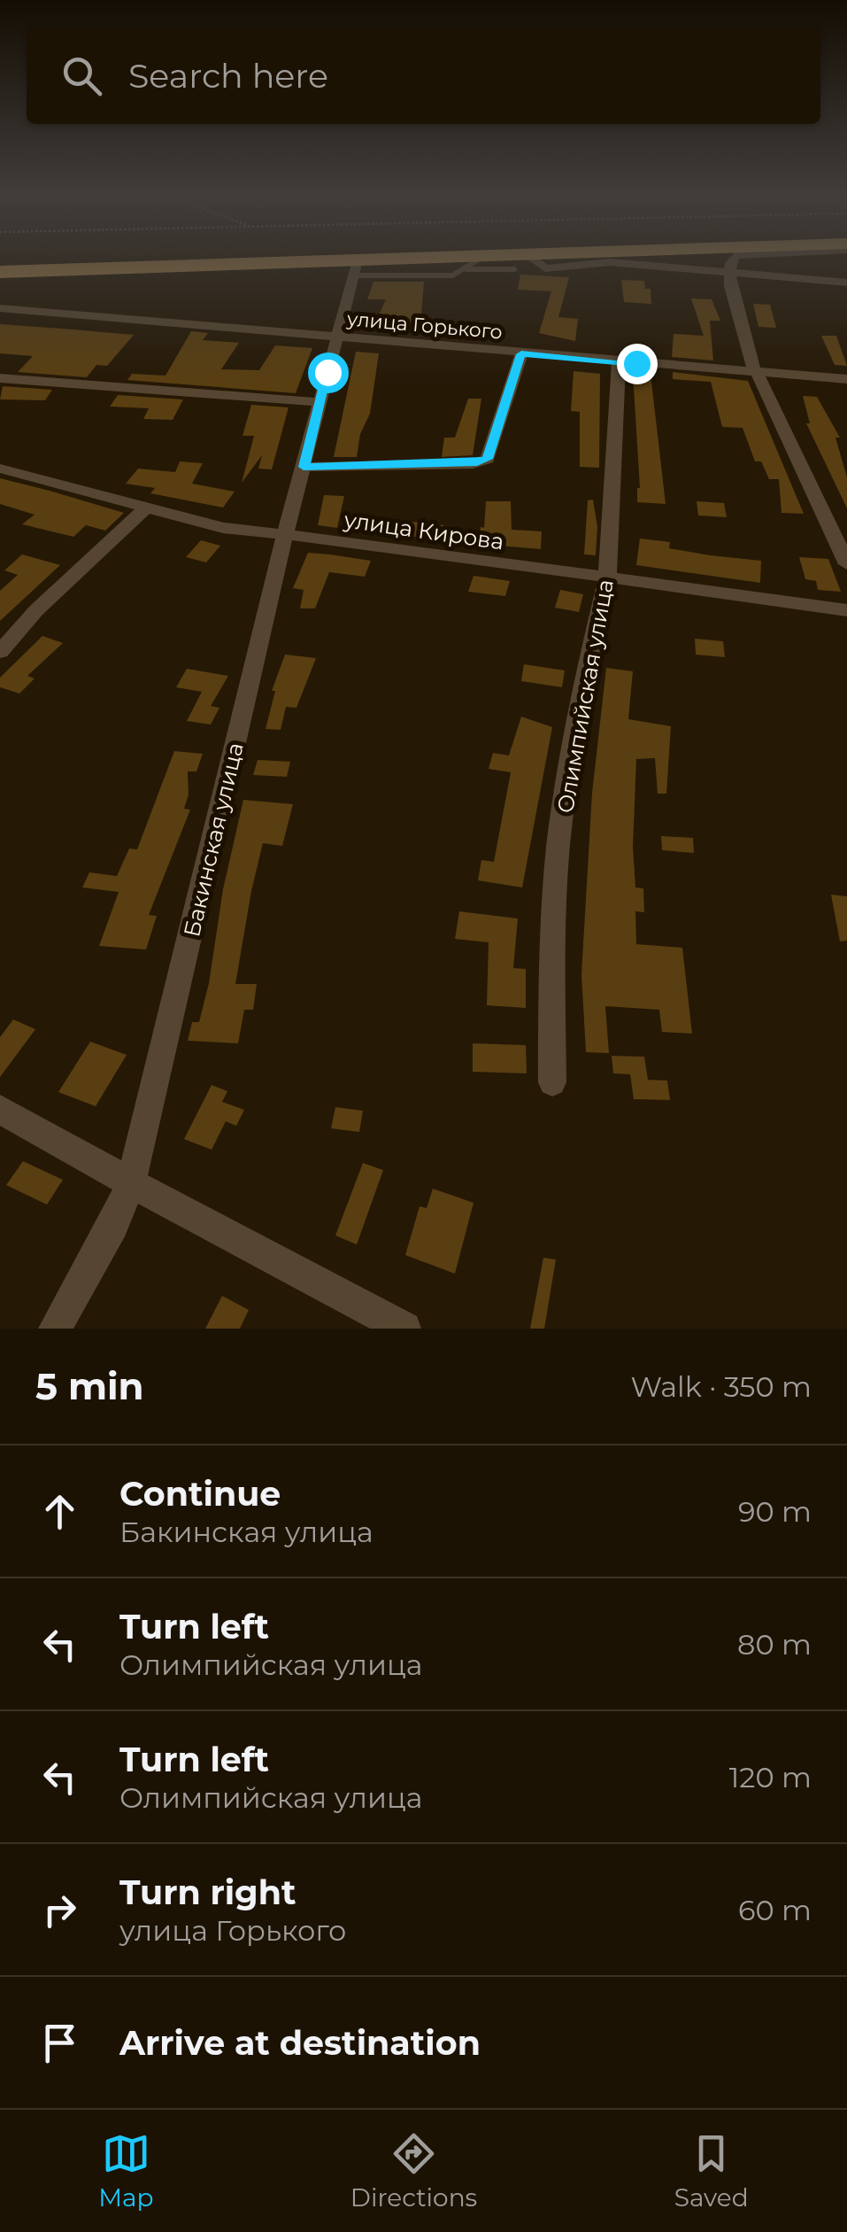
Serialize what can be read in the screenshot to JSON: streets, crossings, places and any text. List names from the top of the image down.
{
  "streets": {
    "street": [
      "улица Горького",
      "улица Кирова",
      "Олимпийская улица",
      "Бакинская улица"
    ]
  },
  "crossings": [
    ["улица Горького", "Олимпийская улица"],
    ["улица Горького", "Бакинская улица"],
    ["улица Кирова", "Олимпийская улица"],
    ["улица Кирова", "Бакинская улица"]
  ],
  "page": {
    "search": "Search here",
    "heading": ["5 min", "Walk · 350 m"],
    "list": [
      ["Continue", "Бакинская улица", "90 m"],
      ["Turn left", "Олимпийская улица", "80 m"],
      ["Turn left", "Олимпийская улица", "120 m"],
      ["Turn right", "улица Горького", "60 m"],
      "Arrive at destination"
    ],
    "nav": ["Map", "Directions", "Saved"]
  }
}
